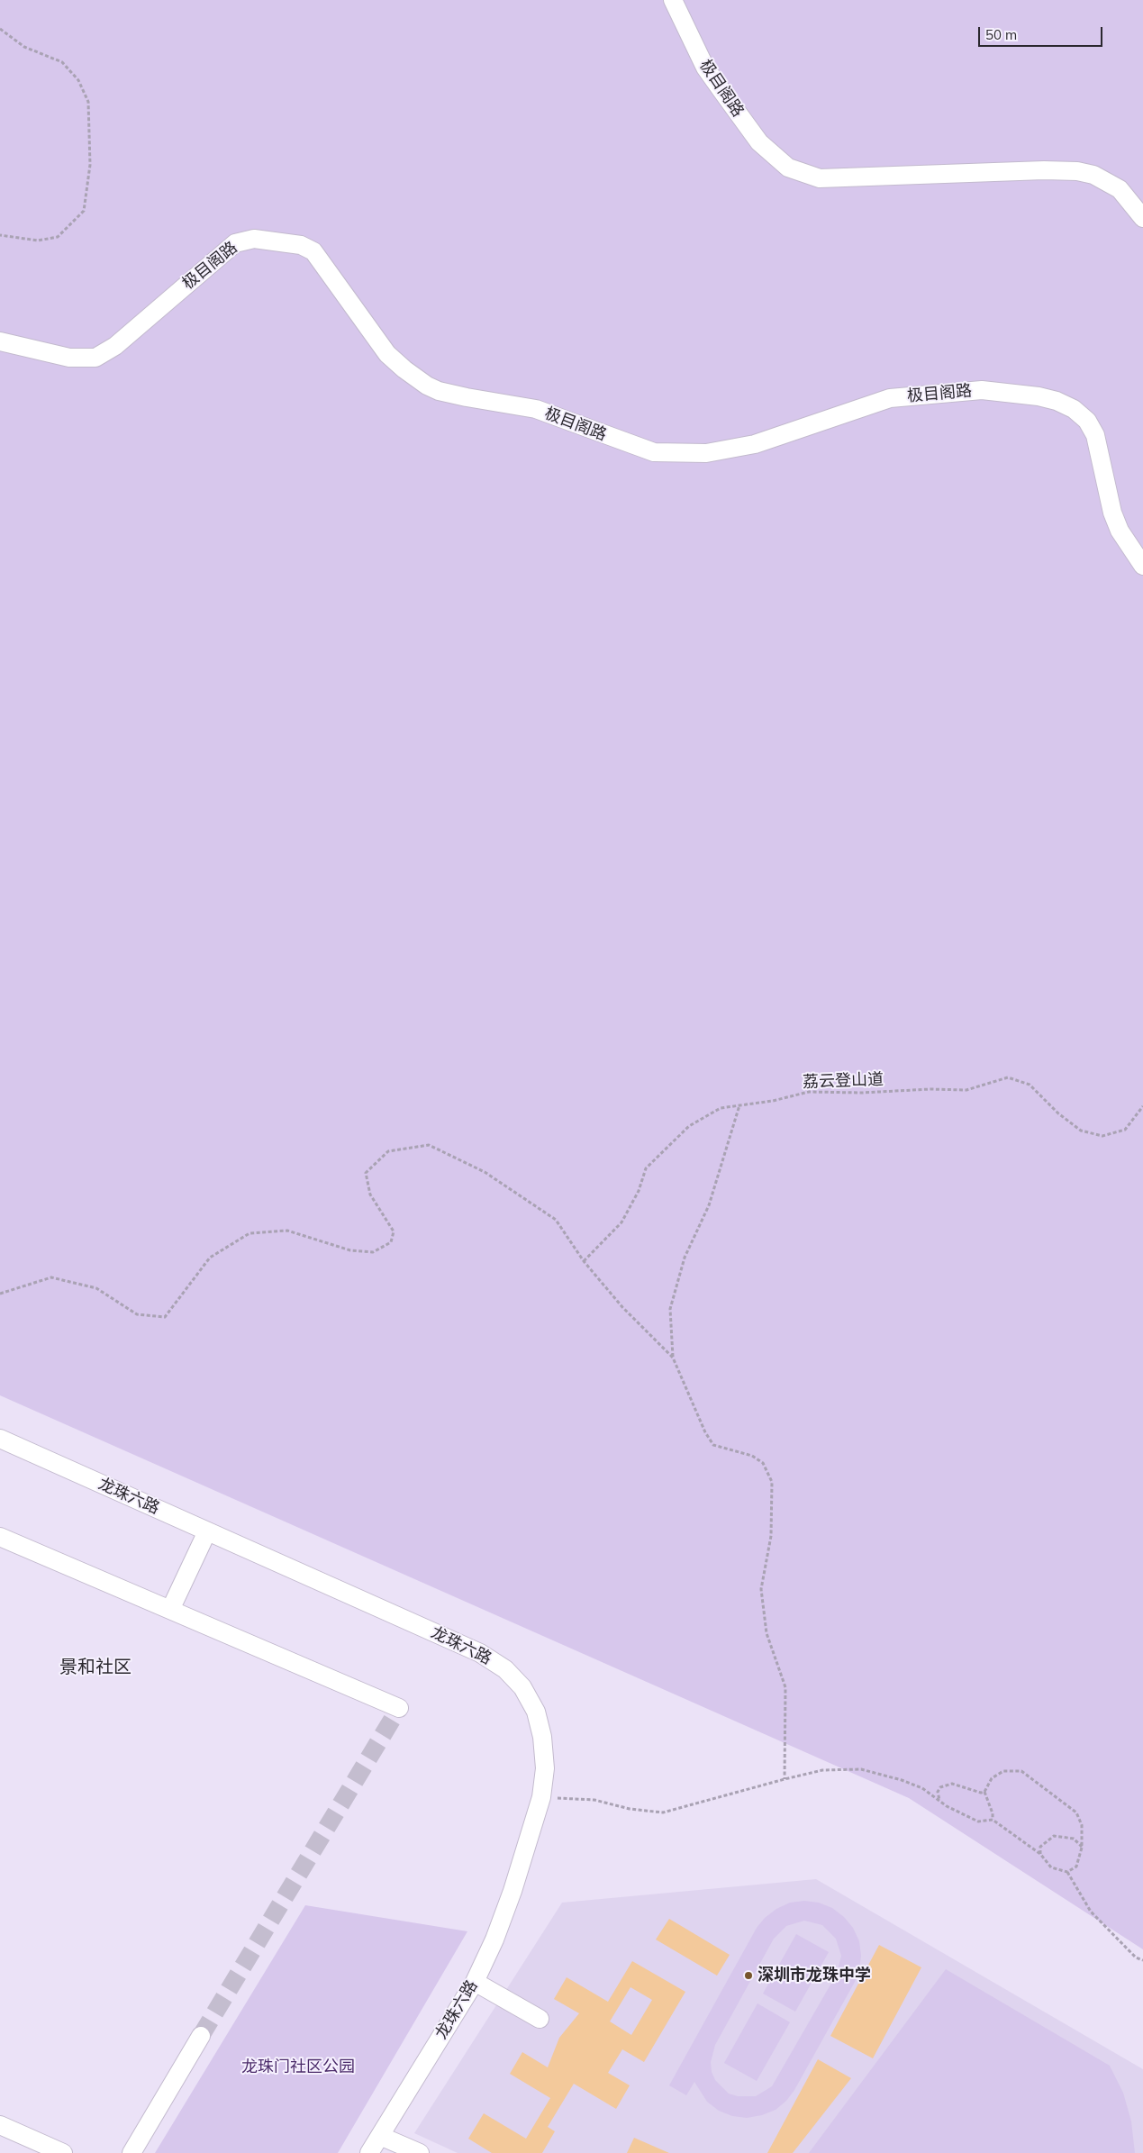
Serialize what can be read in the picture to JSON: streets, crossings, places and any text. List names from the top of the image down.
{
  "streets": {
    "street": ["极目阁路", "龙珠六路"],
    "path": ["荔云登山道"]
  },
  "districts": ["景和社区"],
  "parks": ["龙珠门社区公园"],
  "places": ["深圳市龙珠中学"],
  "scale_bar": "50 m"
}
